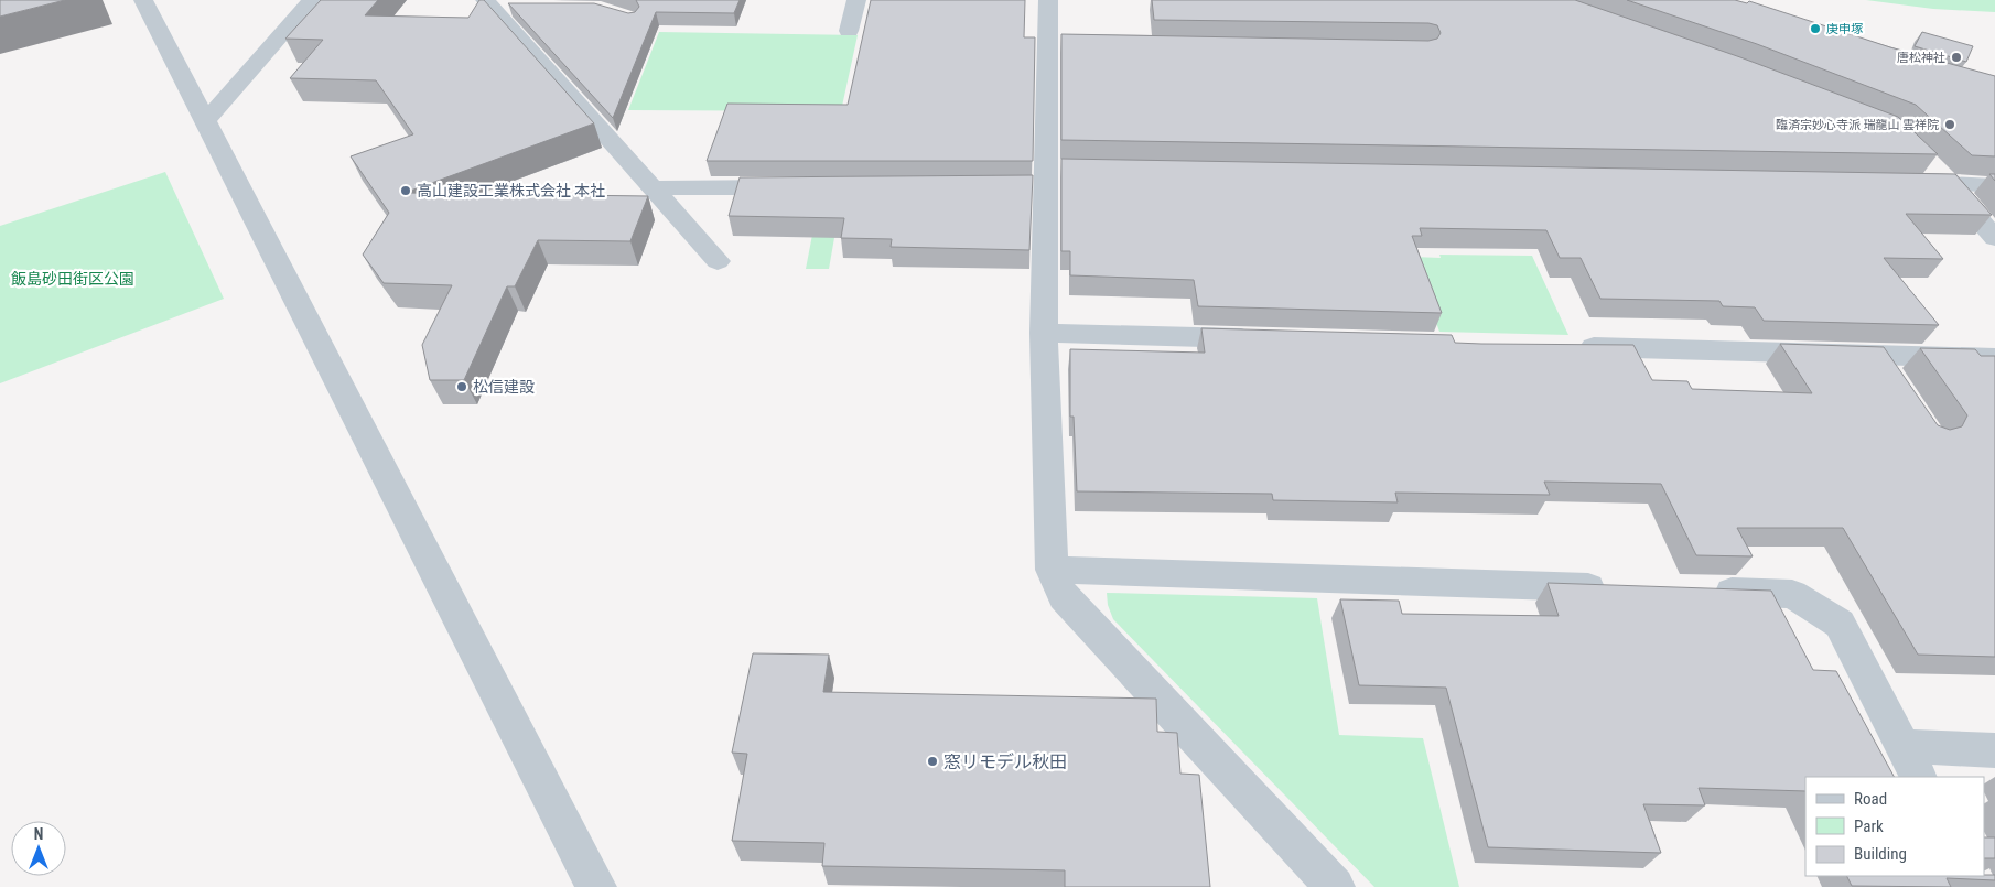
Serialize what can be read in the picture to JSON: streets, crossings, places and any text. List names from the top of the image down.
{
  "parks": ["飯島砂田街区公園"],
  "places": [
    "庚申塚",
    "唐松神社",
    "臨済宗妙心寺派 瑞龍山 雲祥院",
    "高山建設工業株式会社 本社",
    "松信建設",
    "窓リモデル秋田"
  ],
  "legend": ["Road", "Park", "Building"],
  "north": "top"
}
